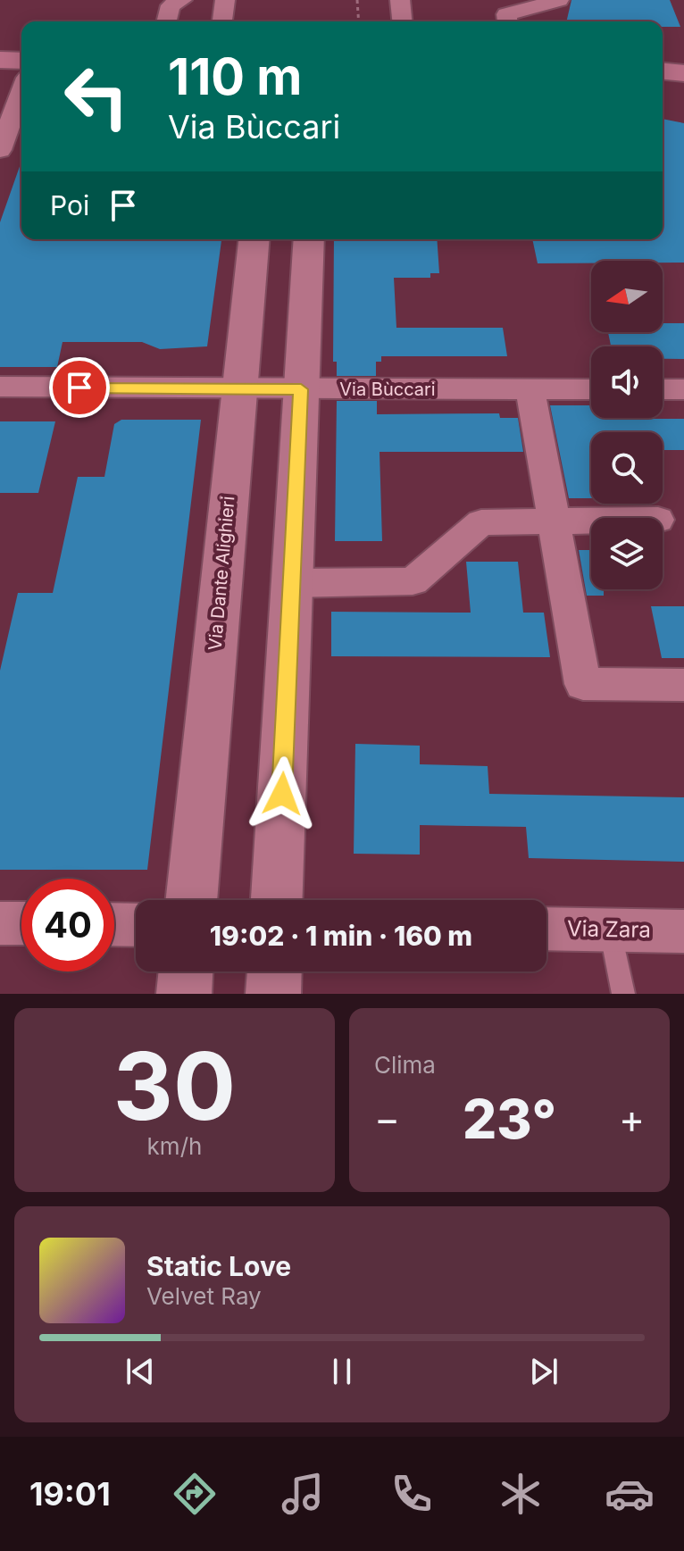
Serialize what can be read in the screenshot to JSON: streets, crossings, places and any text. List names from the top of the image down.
{
  "streets": {
    "street": ["Via Bùccari", "Via Dante Alighieri", "Via Zara"]
  },
  "crossings": [
    ["Via Bùccari", "Via Dante Alighieri"]
  ],
  "north": "left",
  "page": {
    "turn": ["110 m", "Via Bùccari"],
    "then": "Poi",
    "limit": "40",
    "trip": "19:02 · 1 min · 160 m",
    "tile": [
      ["30", "km/h"],
      "Clima"
    ],
    "heat": ["−", "23°", "+"],
    "song": ["Static Love", "Velvet Ray"],
    "tabs": "19:01"
  }
}
